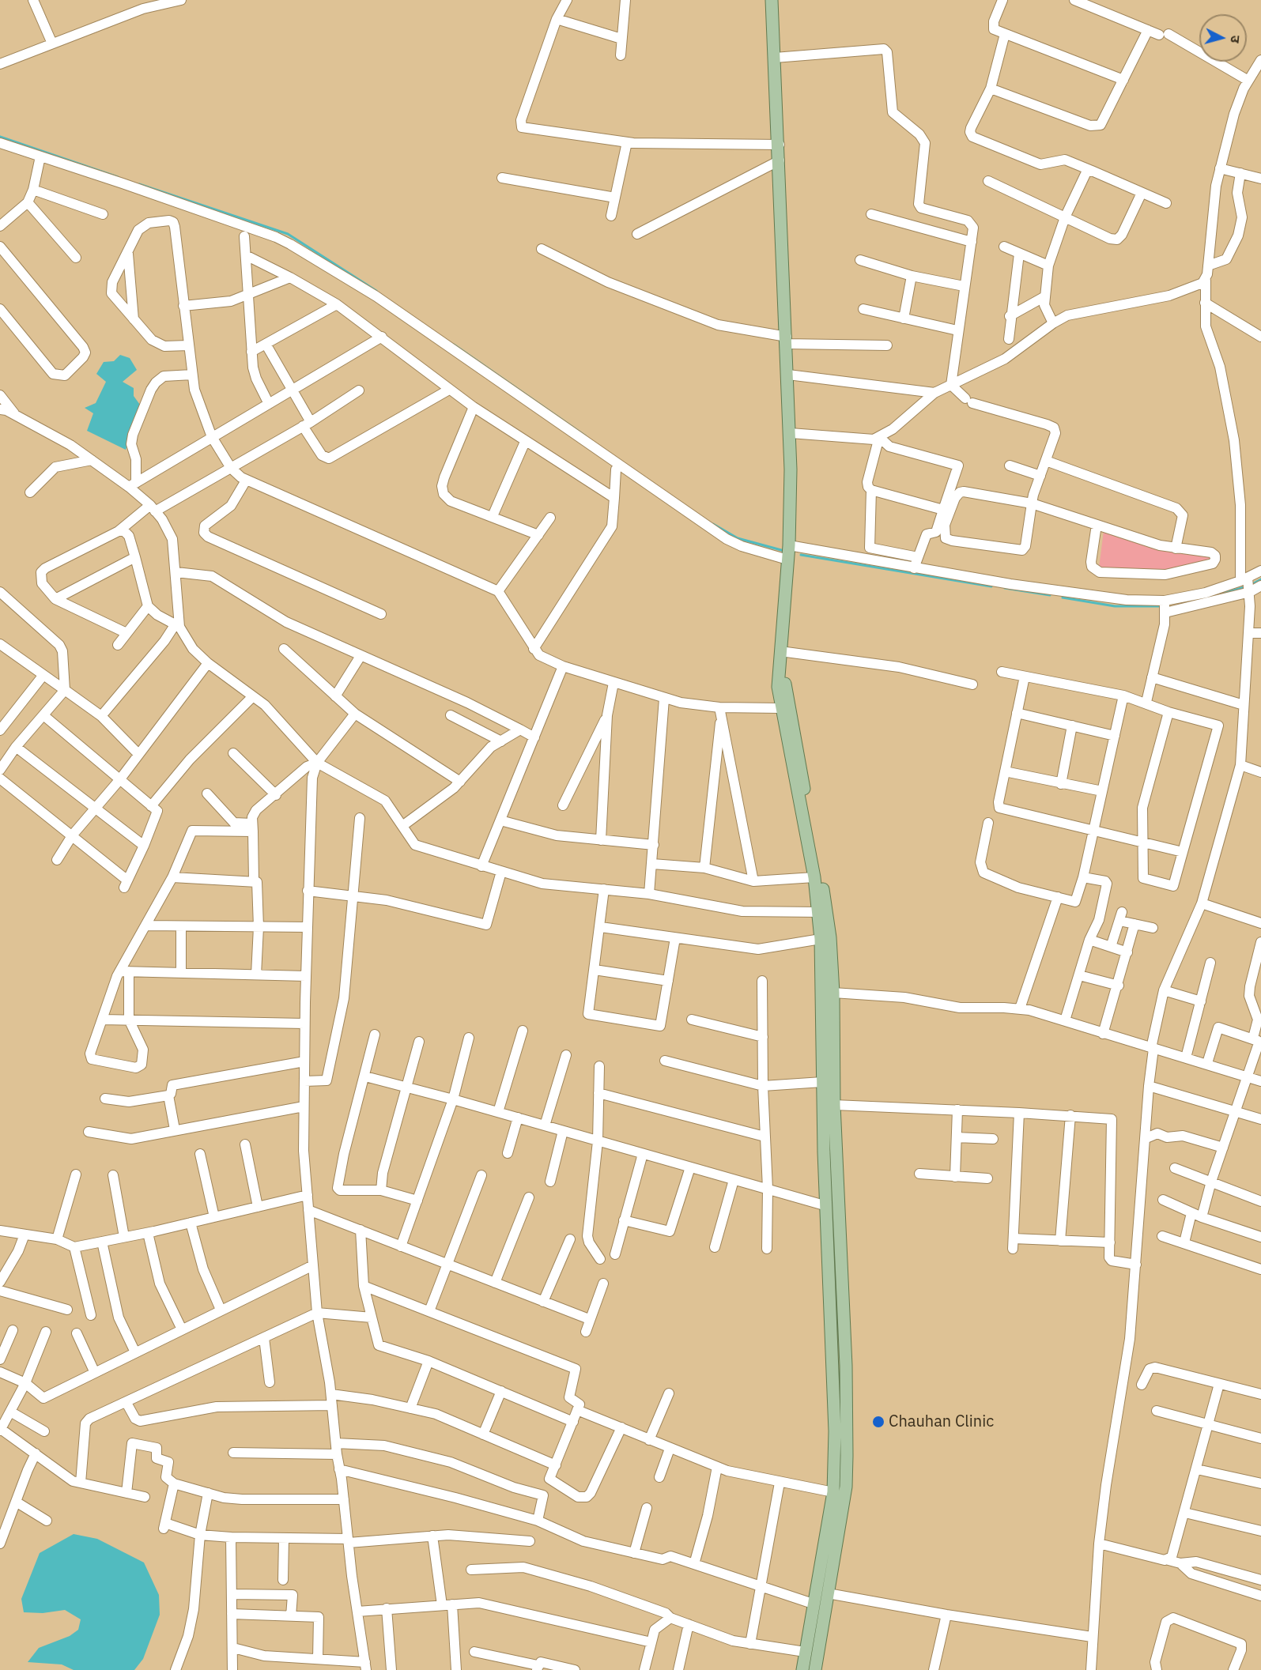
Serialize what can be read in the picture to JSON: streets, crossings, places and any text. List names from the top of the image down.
{
  "places": ["Chauhan Clinic"],
  "north": "right"
}
